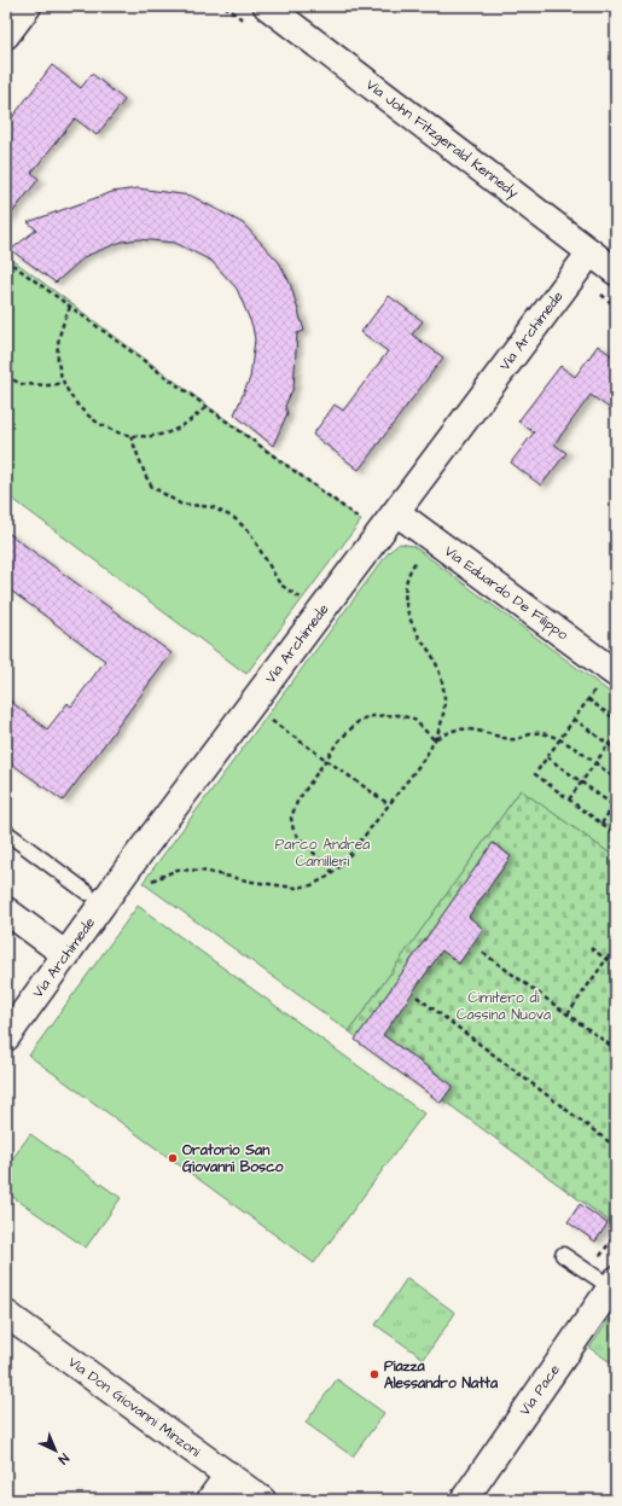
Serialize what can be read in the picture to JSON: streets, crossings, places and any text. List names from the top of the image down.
{
  "streets": {
    "street": [
      "Via John Fitzgerald Kennedy",
      "Via Archimede",
      "Via Eduardo De Filippo",
      "Via Pace",
      "Via Don Giovanni Minzoni"
    ]
  },
  "crossings": [
    ["Via John Fitzgerald Kennedy", "Via Archimede"],
    ["Via Archimede", "Via Eduardo De Filippo"]
  ],
  "parks": ["Parco Andrea Camilleri", "Cimitero di Cassina Nuova"],
  "places": ["Oratorio San Giovanni Bosco", "Piazza Alessandro Natta"],
  "north": "bottom right"
}
